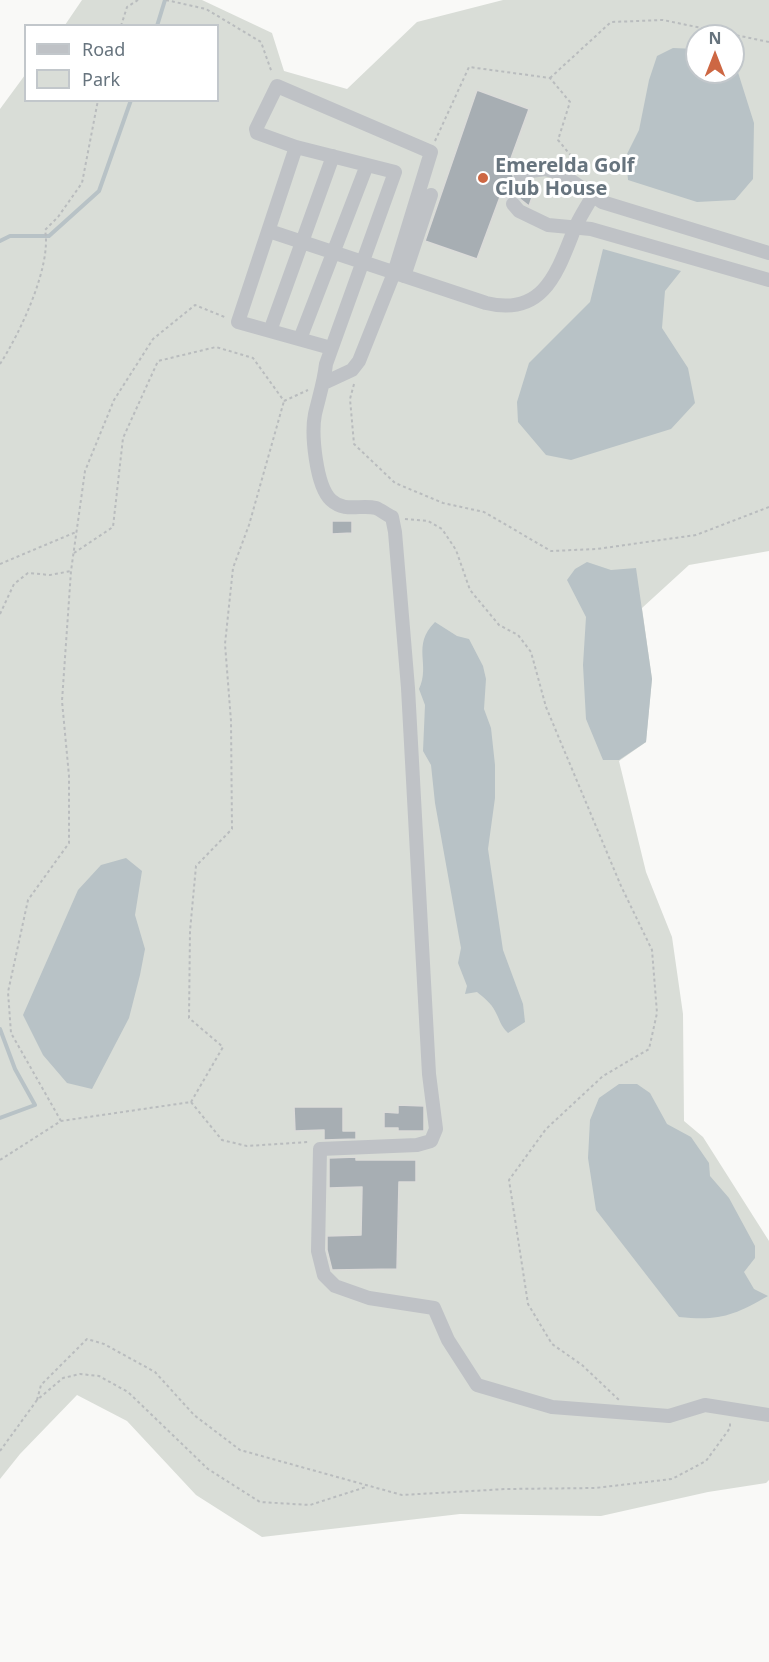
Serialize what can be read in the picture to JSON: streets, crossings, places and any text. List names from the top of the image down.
{
  "places": ["Emerelda Golf Club House"],
  "legend": ["Road", "Park"],
  "north": "top"
}
